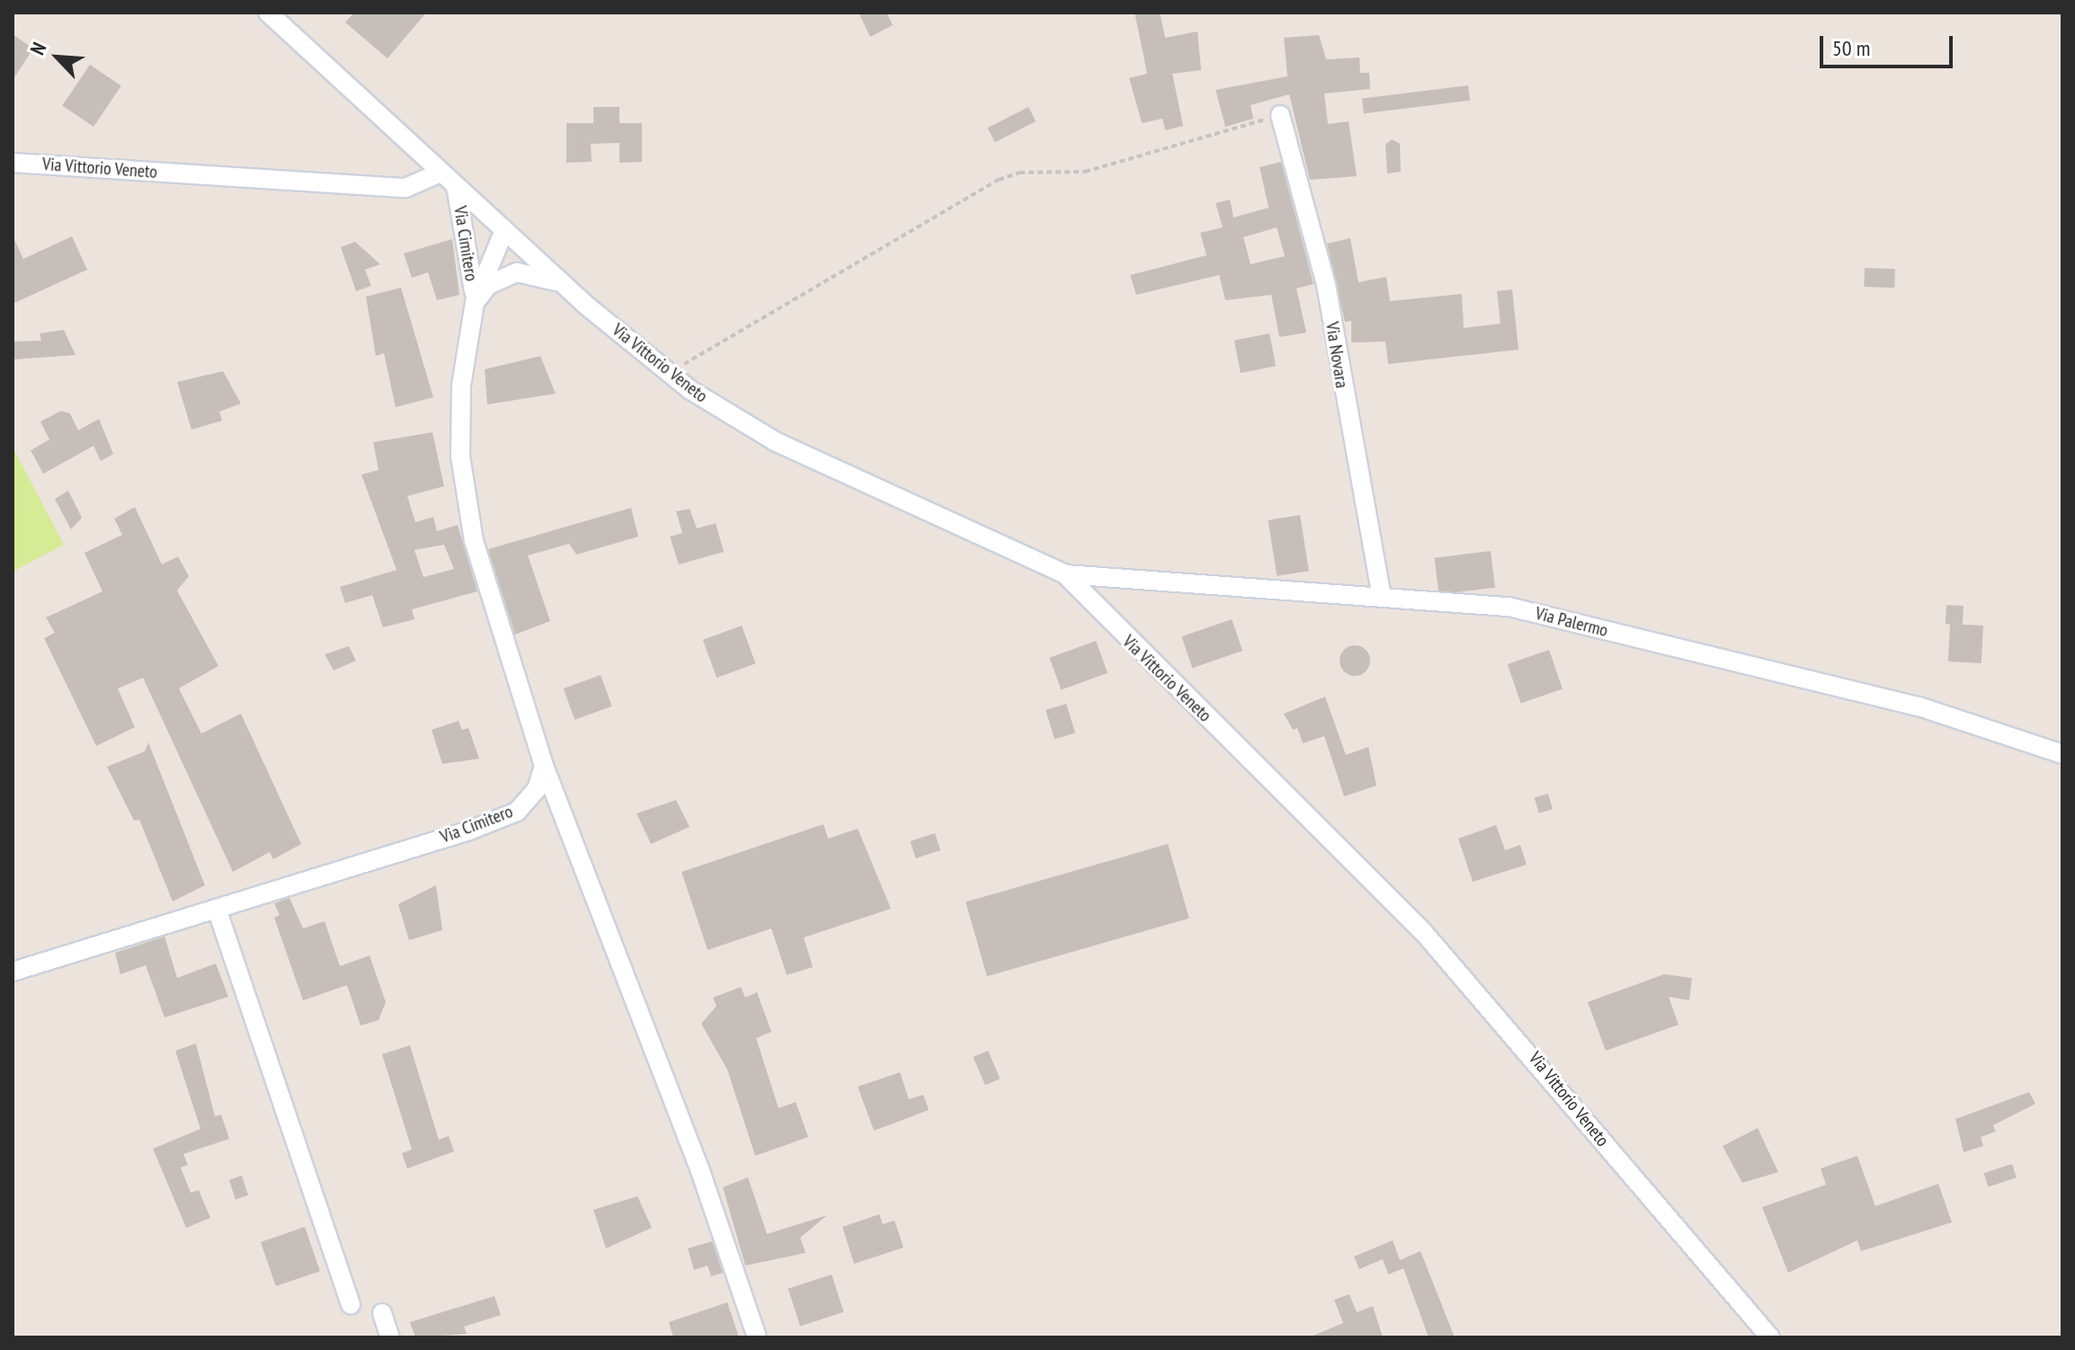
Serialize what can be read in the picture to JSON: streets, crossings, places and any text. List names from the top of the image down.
{
  "streets": {
    "street": [
      "Via Vittorio Veneto",
      "Via Cimitero",
      "Via Novara",
      "Via Palermo"
    ]
  },
  "crossings": [
    ["Via Vittorio Veneto", "Via Cimitero"],
    ["Via Vittorio Veneto", "Via Palermo"],
    ["Via Novara", "Via Palermo"]
  ],
  "scale_bar": "50 m",
  "north": "top left"
}
